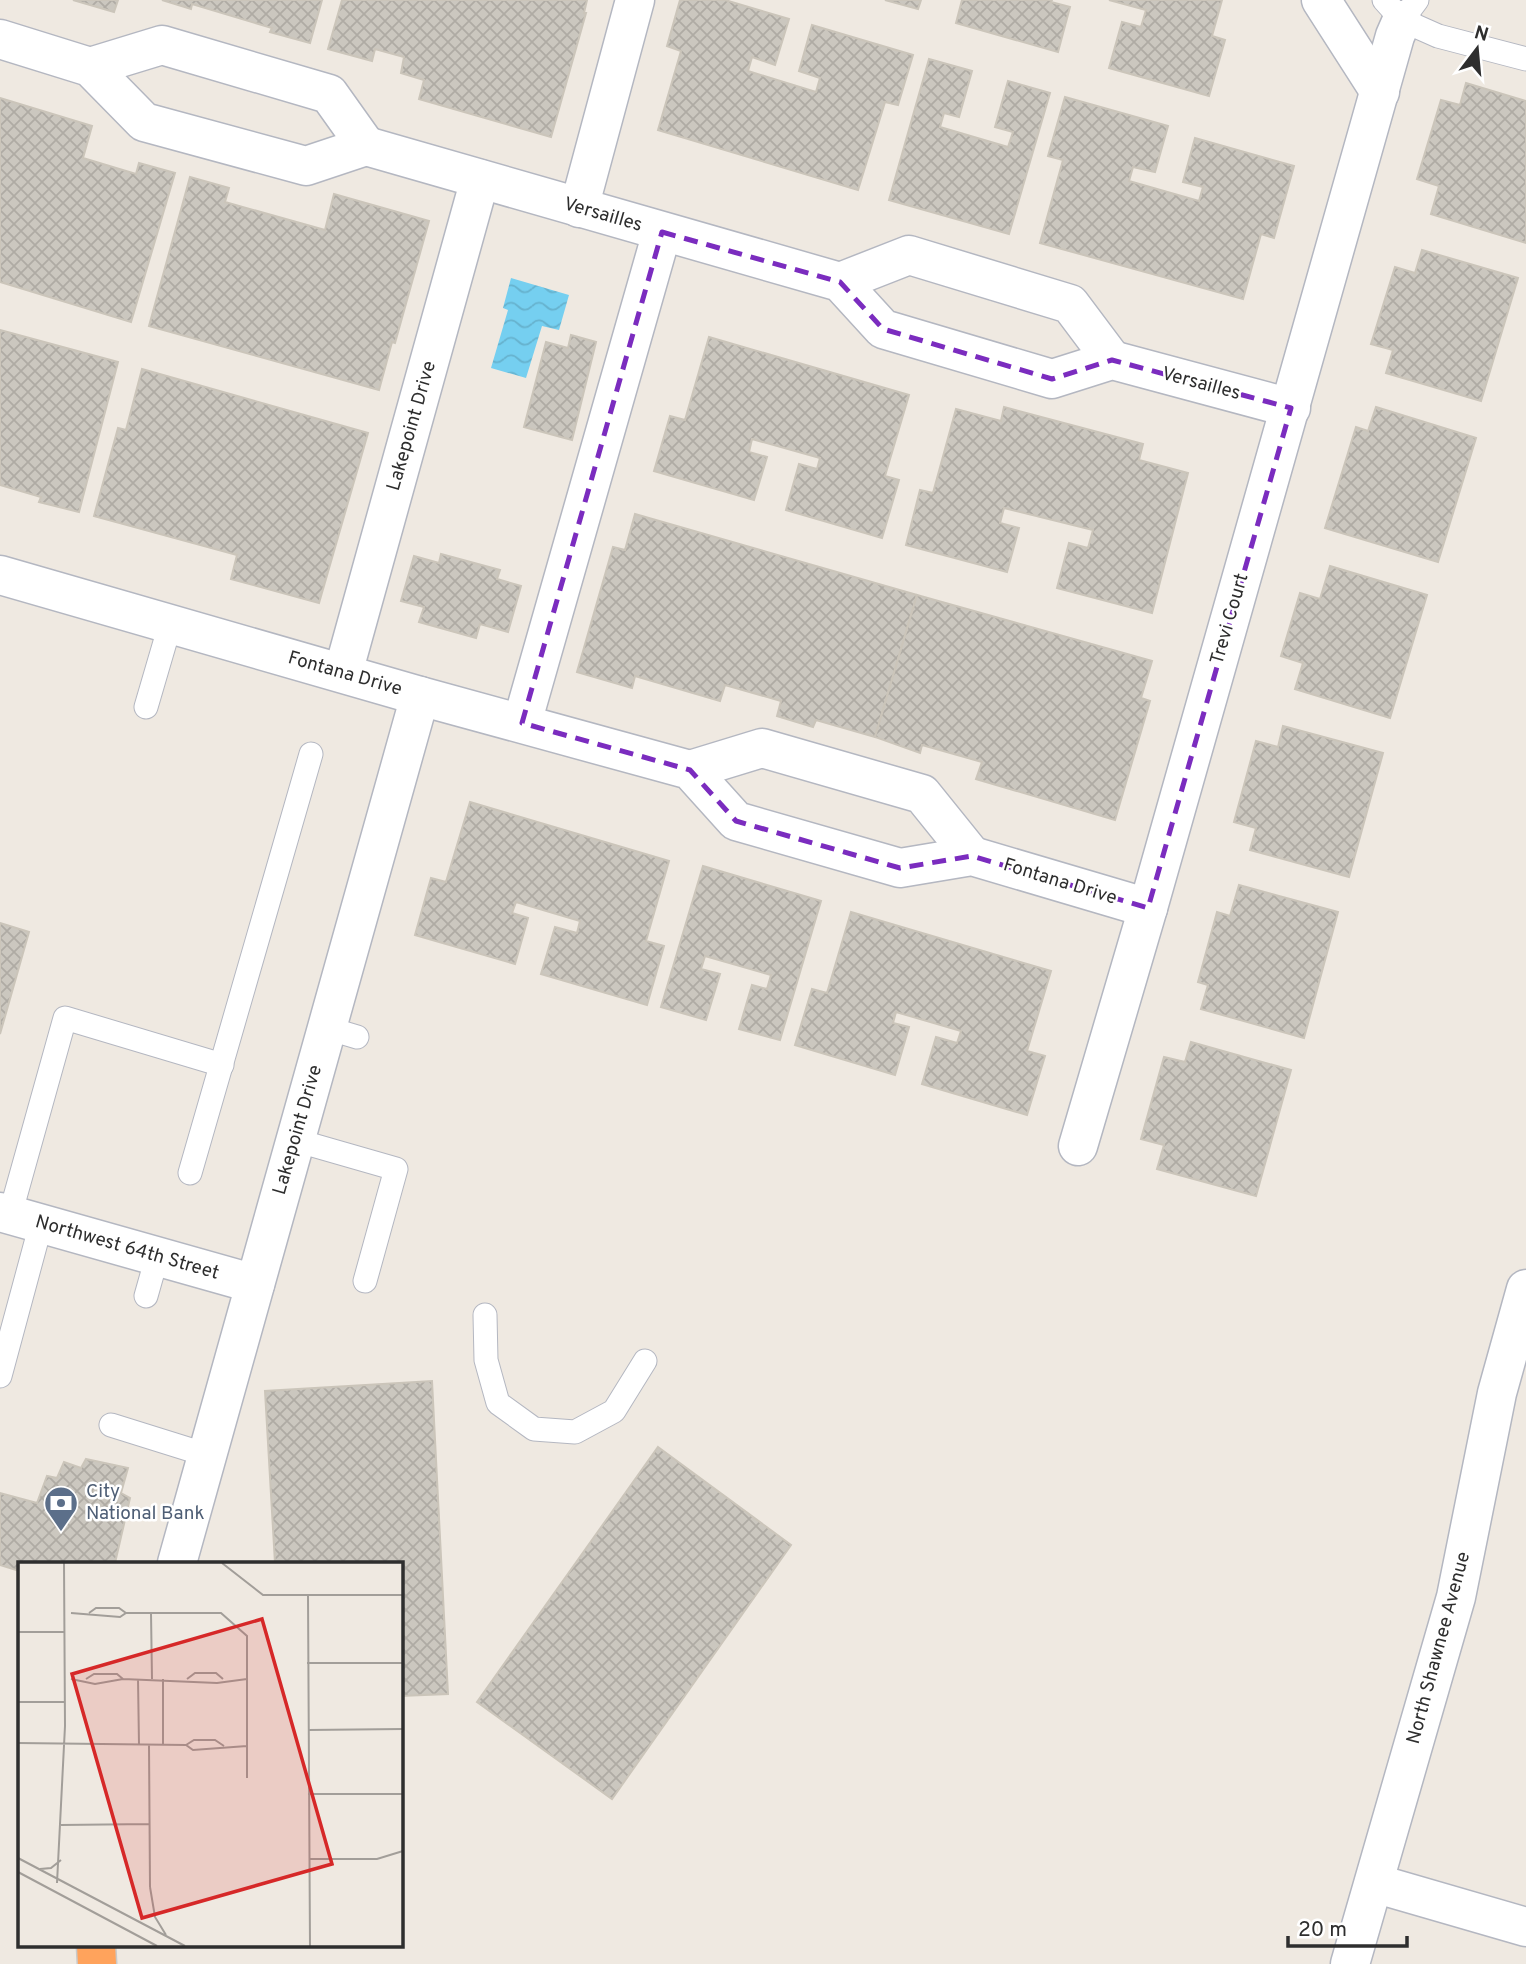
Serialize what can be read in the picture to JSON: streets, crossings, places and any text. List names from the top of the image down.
{
  "streets": {
    "street": [
      "Versailles",
      "Lakepoint Drive",
      "Trevi Court",
      "Fontana Drive",
      "Northwest 64th Street",
      "North Shawnee Avenue"
    ]
  },
  "crossings": [
    ["Versailles", "Lakepoint Drive"],
    ["Versailles", "Trevi Court"],
    ["Lakepoint Drive", "Fontana Drive"],
    ["Lakepoint Drive", "Northwest 64th Street"],
    ["Trevi Court", "Fontana Drive"]
  ],
  "places": {
    "bank": ["City National Bank"]
  },
  "scale_bar": "20 m",
  "north": "top"
}
